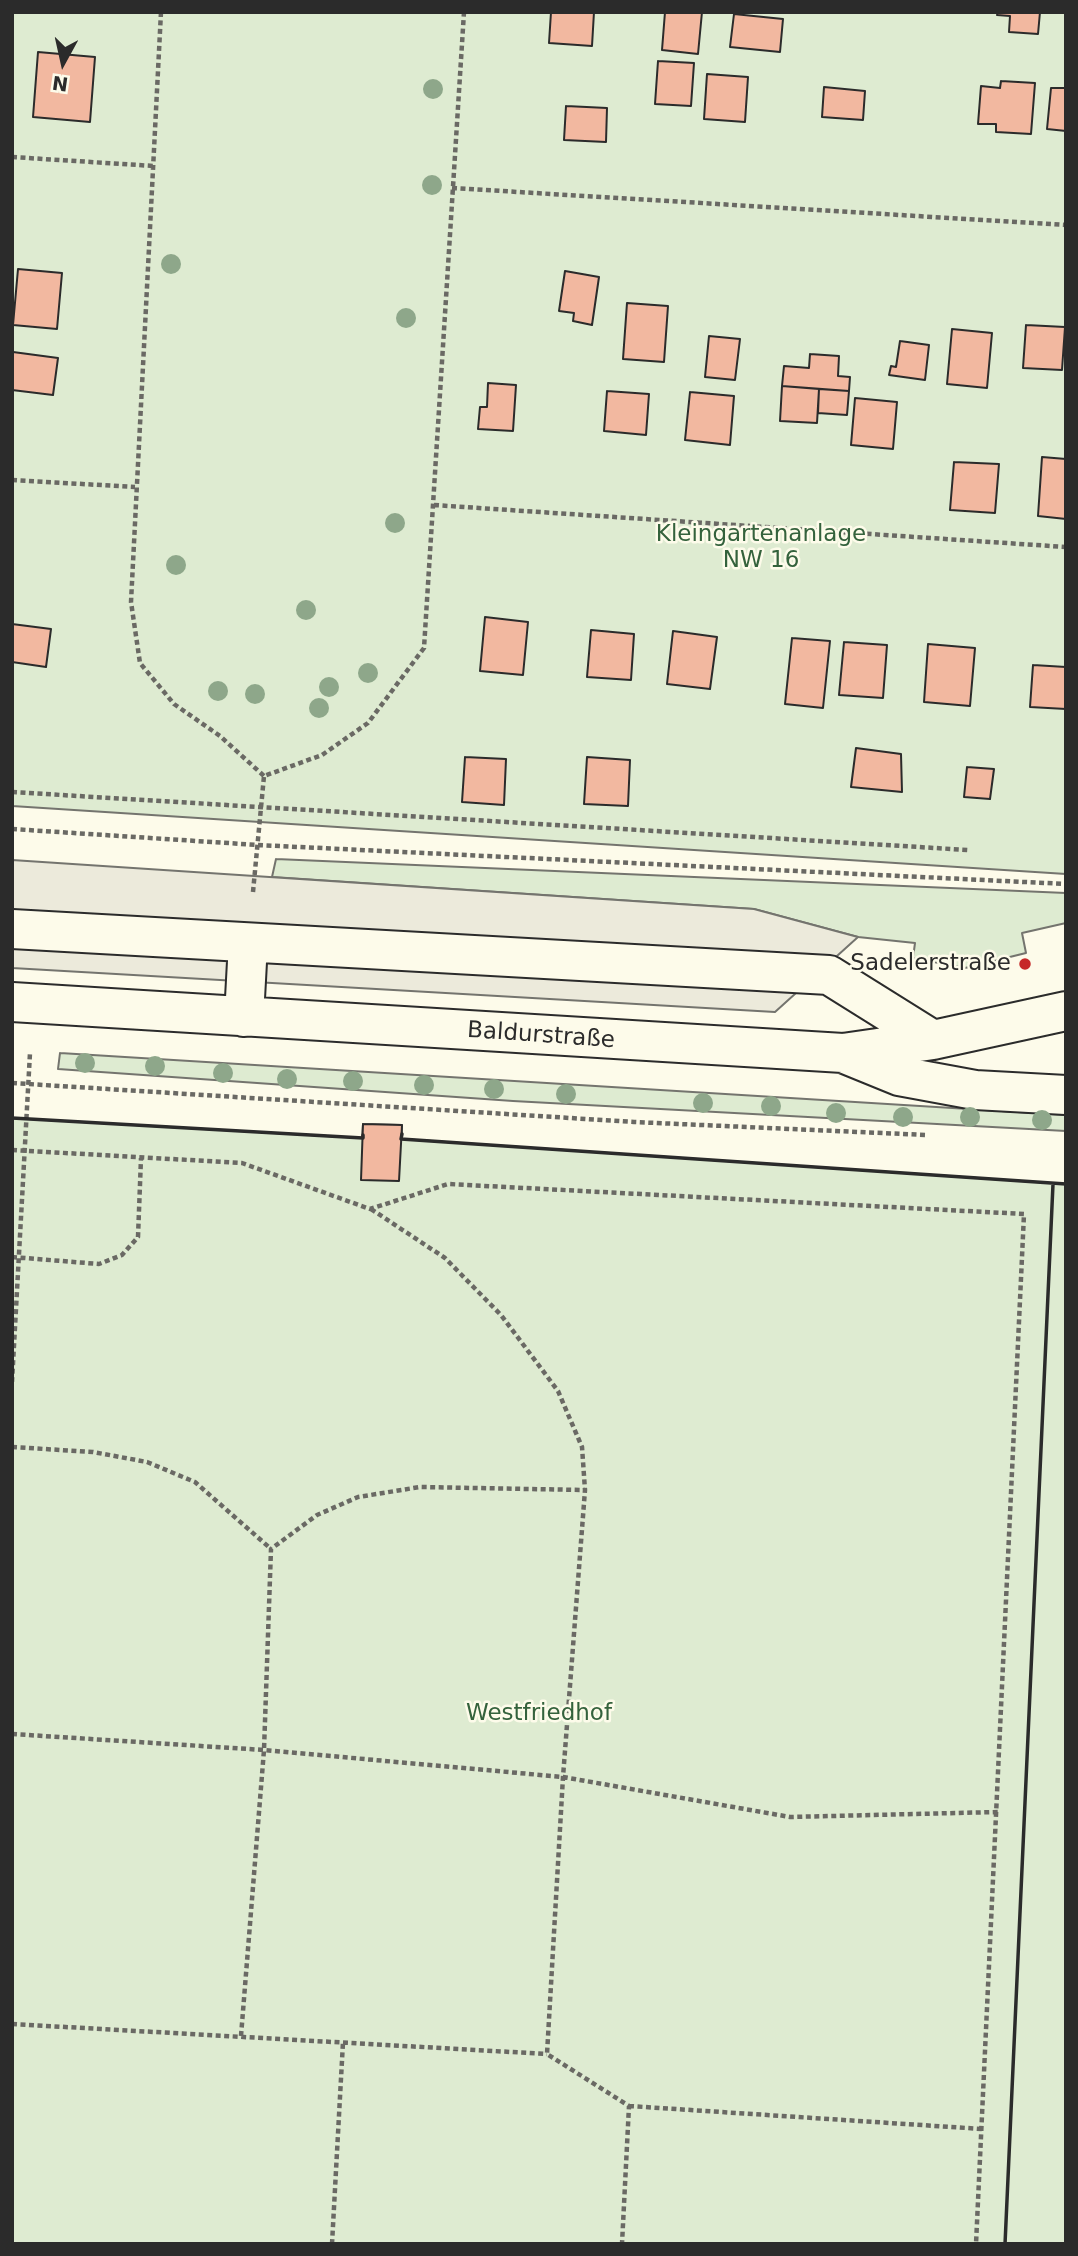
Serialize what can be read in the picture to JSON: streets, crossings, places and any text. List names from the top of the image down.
{
  "streets": {
    "street": ["Baldurstraße"]
  },
  "parks": ["Kleingartenanlage NW 16", "Westfriedhof"],
  "places": ["Sadelerstraße"],
  "north": "bottom"
}
